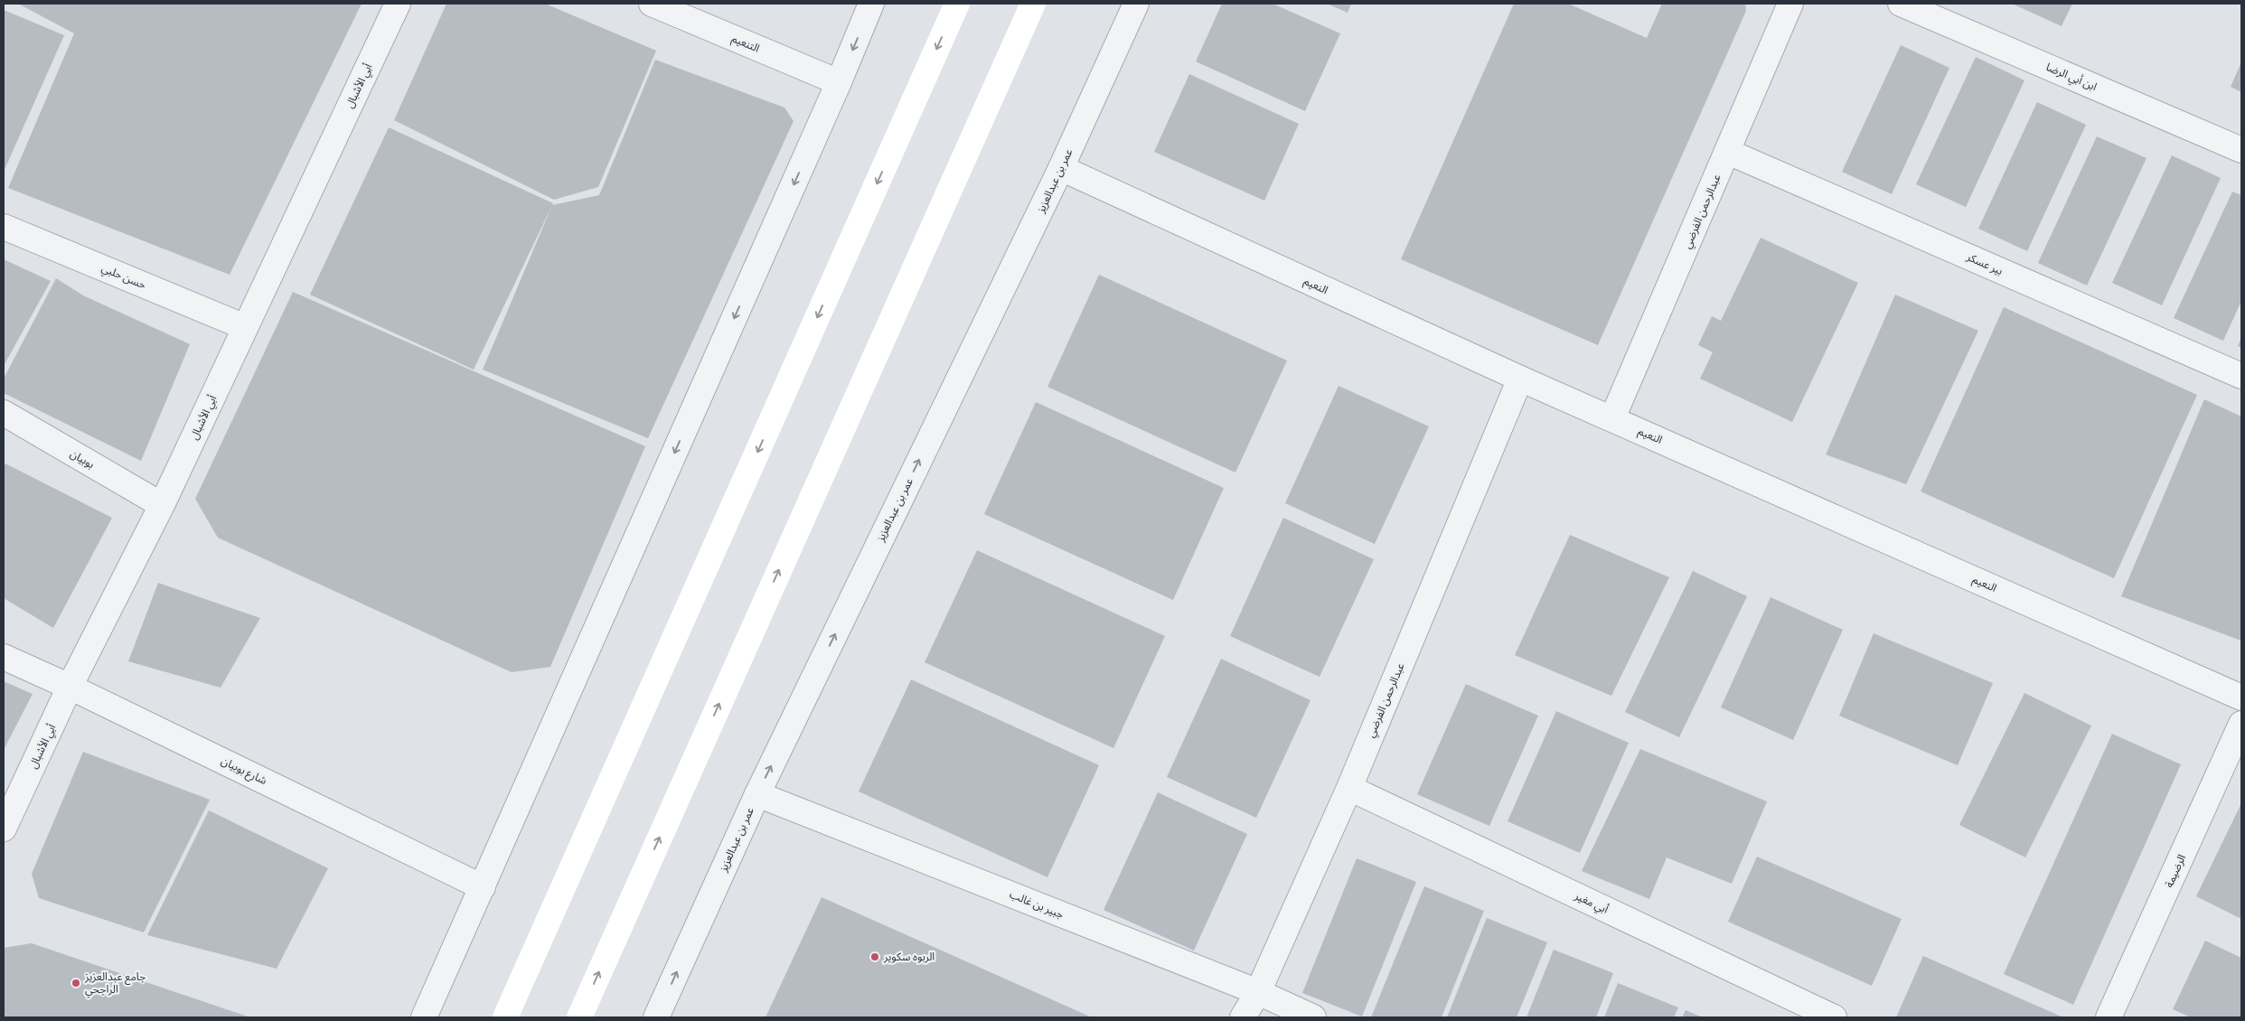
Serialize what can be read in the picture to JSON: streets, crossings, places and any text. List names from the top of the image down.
{
  "streets": {
    "street": [
      "التنعيم",
      "ابن أبي الرضا",
      "أبي الأشبال",
      "عمر بن عبدالعزيز",
      "عبدالرحمن الفرضي",
      "بير عسكر",
      "حسن حلبي",
      "النعيم",
      "بوبيان",
      "شارع بوبيان",
      "الرضيمة",
      "أبي مغير",
      "جبير بن غالب"
    ]
  },
  "crossings": [
    ["أبي الأشبال", "حسن حلبي"],
    ["أبي الأشبال", "بوبيان"],
    ["أبي الأشبال", "شارع بوبيان"],
    ["عمر بن عبدالعزيز", "النعيم"],
    ["عمر بن عبدالعزيز", "جبير بن غالب"],
    ["عبدالرحمن الفرضي", "بير عسكر"],
    ["عبدالرحمن الفرضي", "النعيم"],
    ["عبدالرحمن الفرضي", "أبي مغير"],
    ["عبدالرحمن الفرضي", "جبير بن غالب"]
  ],
  "places": ["الربوه سكوير", "جامع عبدالعزيز الراجحي"]
}
